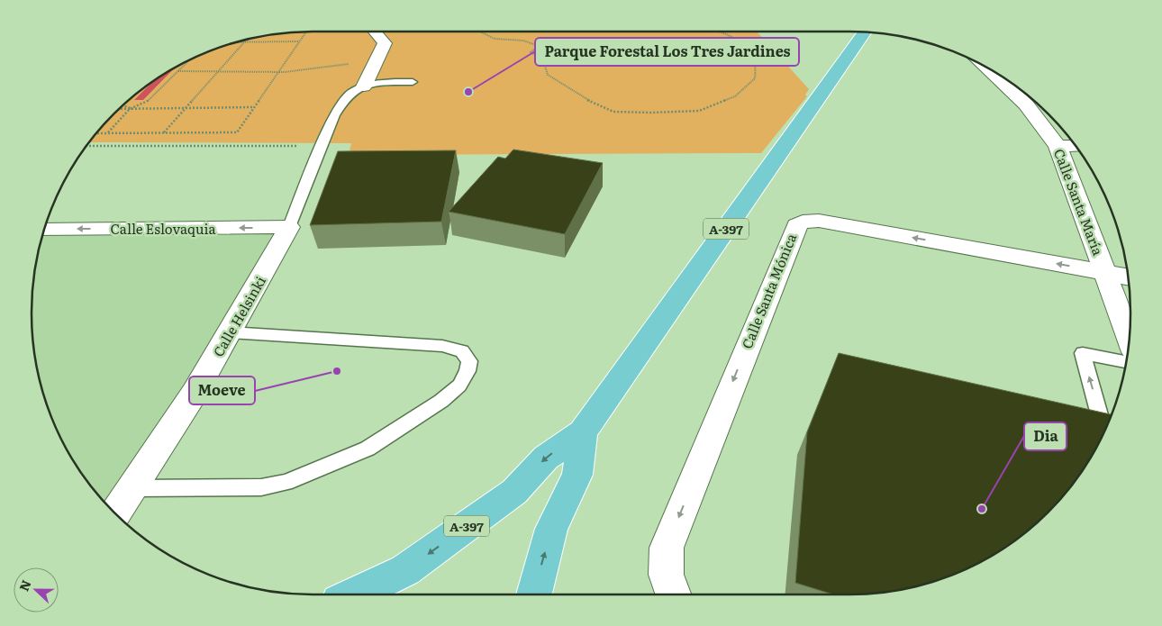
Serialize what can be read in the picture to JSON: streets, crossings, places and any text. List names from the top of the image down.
{
  "streets": {
    "main road": ["A-397"],
    "street": [
      "Calle Santa María",
      "Calle Eslovaquia",
      "Calle Santa Mónica",
      "Calle Helsinki"
    ]
  },
  "crossings": [
    ["Calle Santa María", "Calle Santa Mónica"],
    ["Calle Eslovaquia", "Calle Helsinki"]
  ],
  "one_way": ["Calle Eslovaquia"],
  "places": ["Parque Forestal Los Tres Jardines", "Moeve", "Dia"],
  "north": "left"
}
